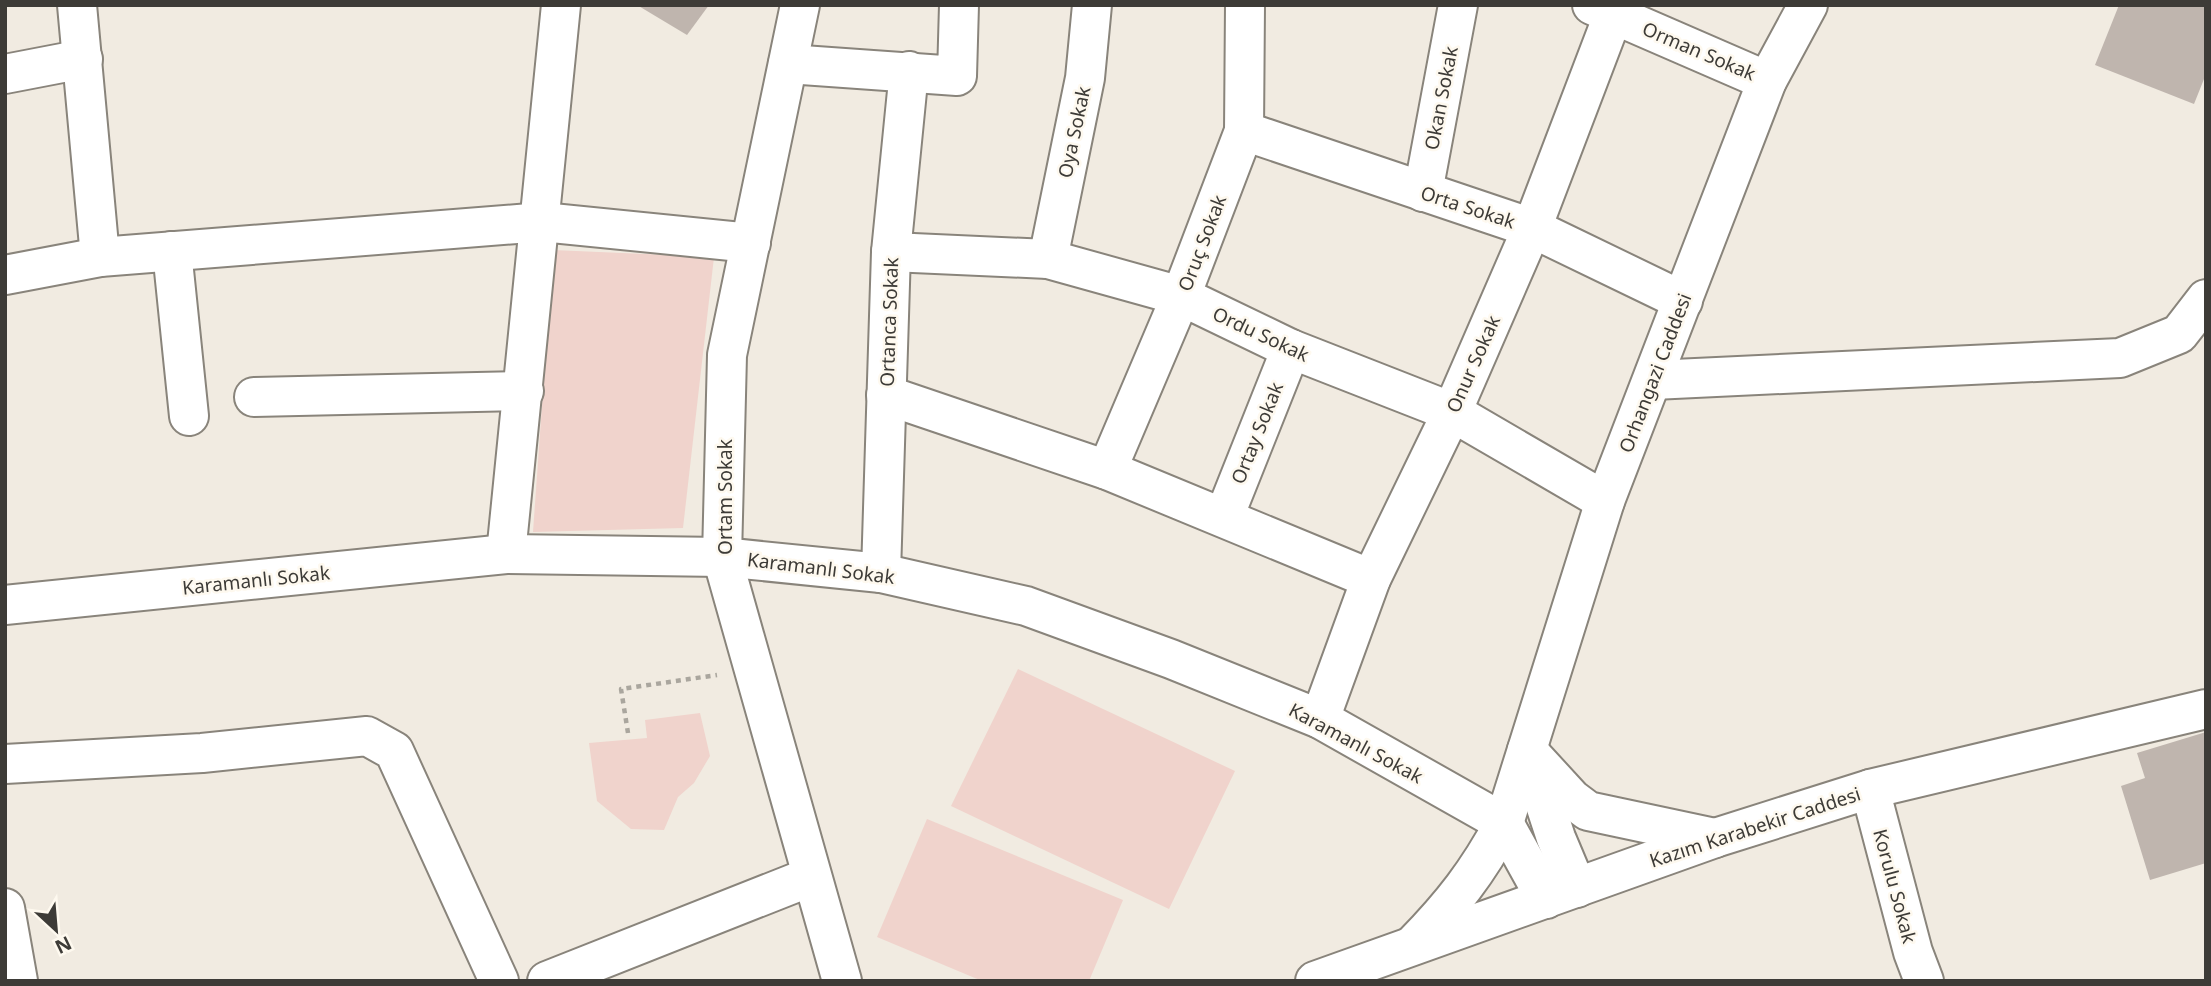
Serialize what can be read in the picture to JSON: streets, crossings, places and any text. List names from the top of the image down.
{
  "streets": {
    "street": [
      "Orman Sokak",
      "Okan Sokak",
      "Oya Sokak",
      "Orta Sokak",
      "Oruç Sokak",
      "Ortanca Sokak",
      "Ordu Sokak",
      "Onur Sokak",
      "Orhangazi Caddesi",
      "Ortay Sokak",
      "Ortam Sokak",
      "Karamanlı Sokak",
      "Kazım Karabekir Caddesi",
      "Korulu Sokak"
    ]
  },
  "crossings": [
    ["Orman Sokak", "Onur Sokak"],
    ["Orman Sokak", "Orhangazi Caddesi"],
    ["Okan Sokak", "Orta Sokak"],
    ["Oya Sokak", "Ordu Sokak"],
    ["Orta Sokak", "Oruç Sokak"],
    ["Orta Sokak", "Onur Sokak"],
    ["Orta Sokak", "Orhangazi Caddesi"],
    ["Oruç Sokak", "Ordu Sokak"],
    ["Ortanca Sokak", "Ordu Sokak"],
    ["Ortanca Sokak", "Karamanlı Sokak"],
    ["Ordu Sokak", "Onur Sokak"],
    ["Ordu Sokak", "Orhangazi Caddesi"],
    ["Ordu Sokak", "Ortay Sokak"],
    ["Onur Sokak", "Karamanlı Sokak"],
    ["Orhangazi Caddesi", "Karamanlı Sokak"],
    ["Orhangazi Caddesi", "Kazım Karabekir Caddesi"],
    ["Ortam Sokak", "Karamanlı Sokak"],
    ["Kazım Karabekir Caddesi", "Korulu Sokak"]
  ],
  "north": "bottom right"
}
